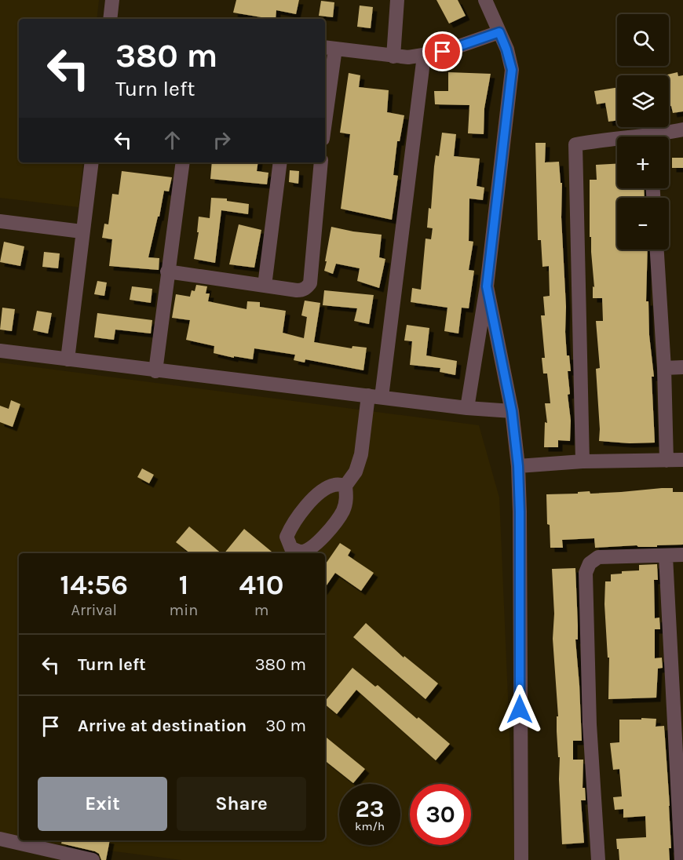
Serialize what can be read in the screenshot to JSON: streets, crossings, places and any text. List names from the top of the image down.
{
  "page": {
    "map_buttons": ["+", "−"],
    "turn": ["380 m", "Turn left"],
    "eta": [
      "14:56",
      "Arrival",
      "1",
      "min",
      "410",
      "m"
    ],
    "list": [
      {
        "name": "Turn left",
        "value": "380 m"
      },
      {
        "name": "Arrive at destination",
        "value": "30 m"
      }
    ],
    "buttons": ["Exit", "Share"],
    "speed": "23 km/h",
    "limit": "30"
  }
}
